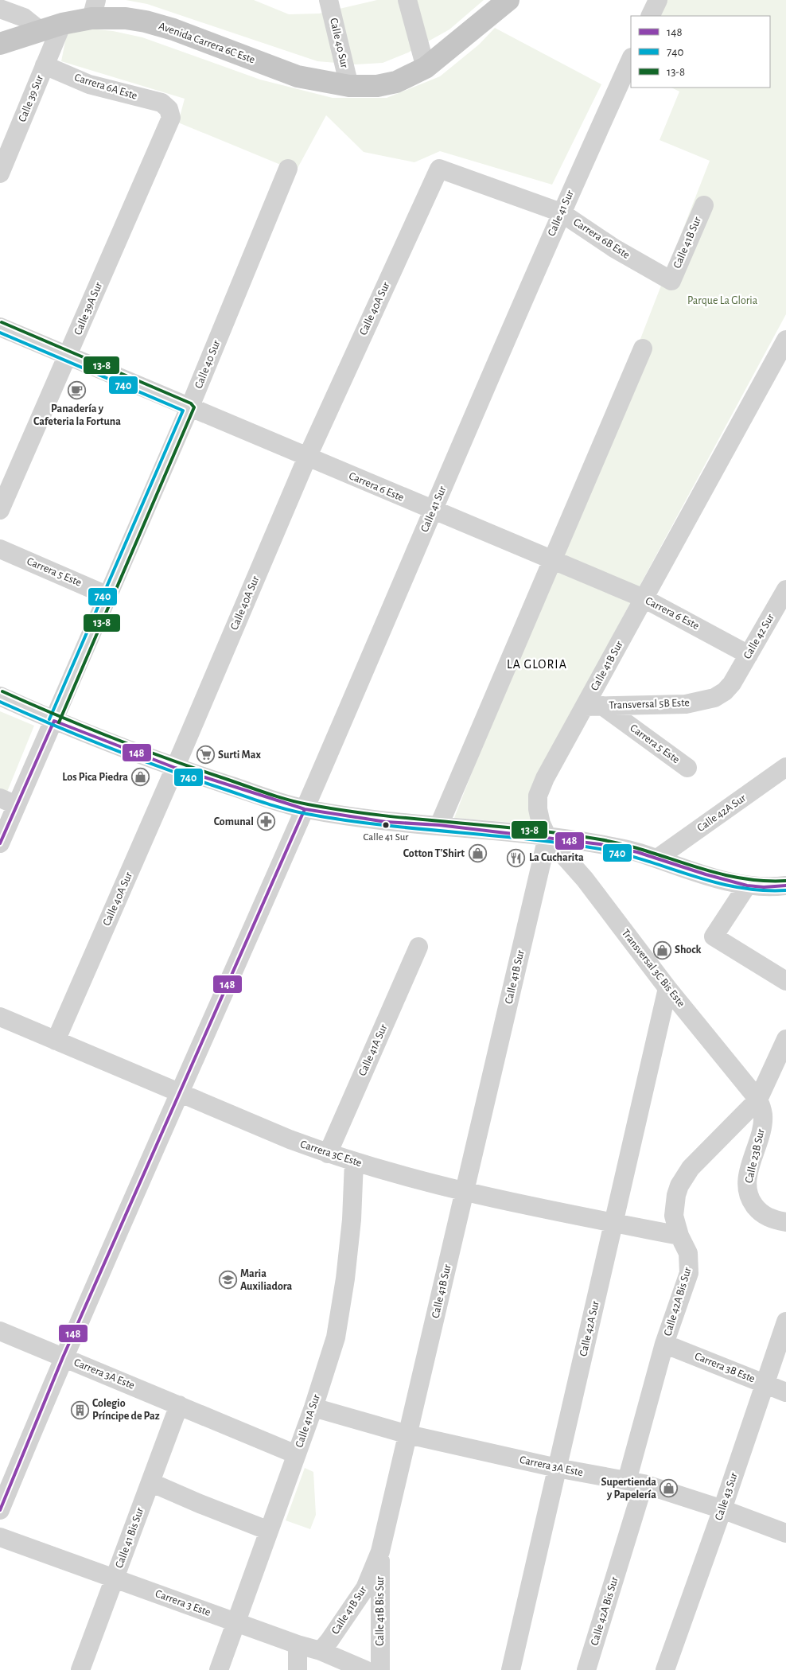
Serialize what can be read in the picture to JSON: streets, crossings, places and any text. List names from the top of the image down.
{
  "streets": {
    "main road": ["Avenida Carrera 6C Este"],
    "street": [
      "Calle 40 Sur",
      "Carrera 6A Este",
      "Calle 39 Sur",
      "Calle 41 Sur",
      "Carrera 6B Este",
      "Calle 41B Sur",
      "Calle 39A Sur",
      "Calle 40A Sur",
      "Carrera 6 Este",
      "Carrera 5 Este",
      "Calle 42 Sur",
      "Transversal 5B Este",
      "Calle 42A Sur",
      "Transversal 3C Bis Este",
      "Calle 41A Sur",
      "Carrera 3C Este",
      "Calle 23B Sur",
      "Calle 42A Bis Sur",
      "Carrera 3B Este",
      "Carrera 3A Este",
      "Calle 43 Sur",
      "Calle 41 Bis Sur",
      "Carrera 3 Este",
      "Calle 41B Bis Sur"
    ]
  },
  "crossings": [
    ["Avenida Carrera 6C Este", "Calle 40 Sur"],
    ["Avenida Carrera 6C Este", "Calle 39 Sur"],
    ["Calle 40 Sur", "Carrera 6 Este"],
    ["Calle 40 Sur", "Carrera 5 Este"],
    ["Carrera 6A Este", "Calle 39 Sur"],
    ["Carrera 6A Este", "Calle 39A Sur"],
    ["Calle 41 Sur", "Carrera 6B Este"],
    ["Calle 41 Sur", "Carrera 6 Este"],
    ["Calle 41 Sur", "Carrera 3C Este"],
    ["Calle 41 Sur", "Carrera 3A Este"],
    ["Carrera 6B Este", "Calle 41B Sur"],
    ["Carrera 6B Este", "Calle 40A Sur"],
    ["Calle 41B Sur", "Carrera 6 Este"],
    ["Calle 41B Sur", "Carrera 5 Este"],
    ["Calle 41B Sur", "Transversal 5B Este"],
    ["Calle 41B Sur", "Transversal 3C Bis Este"],
    ["Calle 41B Sur", "Carrera 3C Este"],
    ["Calle 41B Sur", "Carrera 3A Este"],
    ["Calle 41B Sur", "Carrera 3 Este"],
    ["Calle 41B Sur", "Calle 41B Bis Sur"],
    ["Calle 39A Sur", "Carrera 6 Este"],
    ["Calle 40A Sur", "Carrera 6 Este"],
    ["Calle 40A Sur", "Carrera 3C Este"],
    ["Carrera 6 Este", "Calle 42 Sur"],
    ["Carrera 5 Este", "Transversal 5B Este"],
    ["Calle 42 Sur", "Transversal 5B Este"],
    ["Calle 42A Sur", "Transversal 3C Bis Este"],
    ["Calle 42A Sur", "Carrera 3C Este"],
    ["Calle 42A Sur", "Carrera 3A Este"],
    ["Transversal 3C Bis Este", "Calle 23B Sur"],
    ["Transversal 3C Bis Este", "Calle 42A Bis Sur"],
    ["Calle 41A Sur", "Carrera 3C Este"],
    ["Calle 41A Sur", "Carrera 3A Este"],
    ["Calle 41A Sur", "Carrera 3 Este"],
    ["Carrera 3C Este", "Calle 42A Bis Sur"],
    ["Calle 23B Sur", "Calle 42A Bis Sur"],
    ["Calle 42A Bis Sur", "Carrera 3B Este"],
    ["Calle 42A Bis Sur", "Carrera 3A Este"],
    ["Carrera 3B Este", "Calle 43 Sur"],
    ["Carrera 3A Este", "Calle 43 Sur"],
    ["Carrera 3A Este", "Calle 41 Bis Sur"],
    ["Calle 41 Bis Sur", "Carrera 3 Este"]
  ],
  "districts": ["LA GLORIA"],
  "parks": ["Parque La Gloria"],
  "places": {
    "cafe": ["Panadería y Cafeteria la Fortuna"],
    "supermarket": ["Surti Max"],
    "shop": [
      "Los Pica Piedra",
      "Cotton T'Shirt",
      "Shock",
      "Supertienda y Papelería"
    ],
    "pharmacy": ["Comunal"],
    "other": ["Calle 41 Sur"],
    "restaurant": ["La Cucharita"],
    "school or university": ["Maria Auxiliadora"],
    "building": ["Colegio Príncipe de Paz"]
  },
  "lines": ["transit line 13-8", "transit line 740", "transit line 148"],
  "legend": ["148", "740", "13-8"]
}
